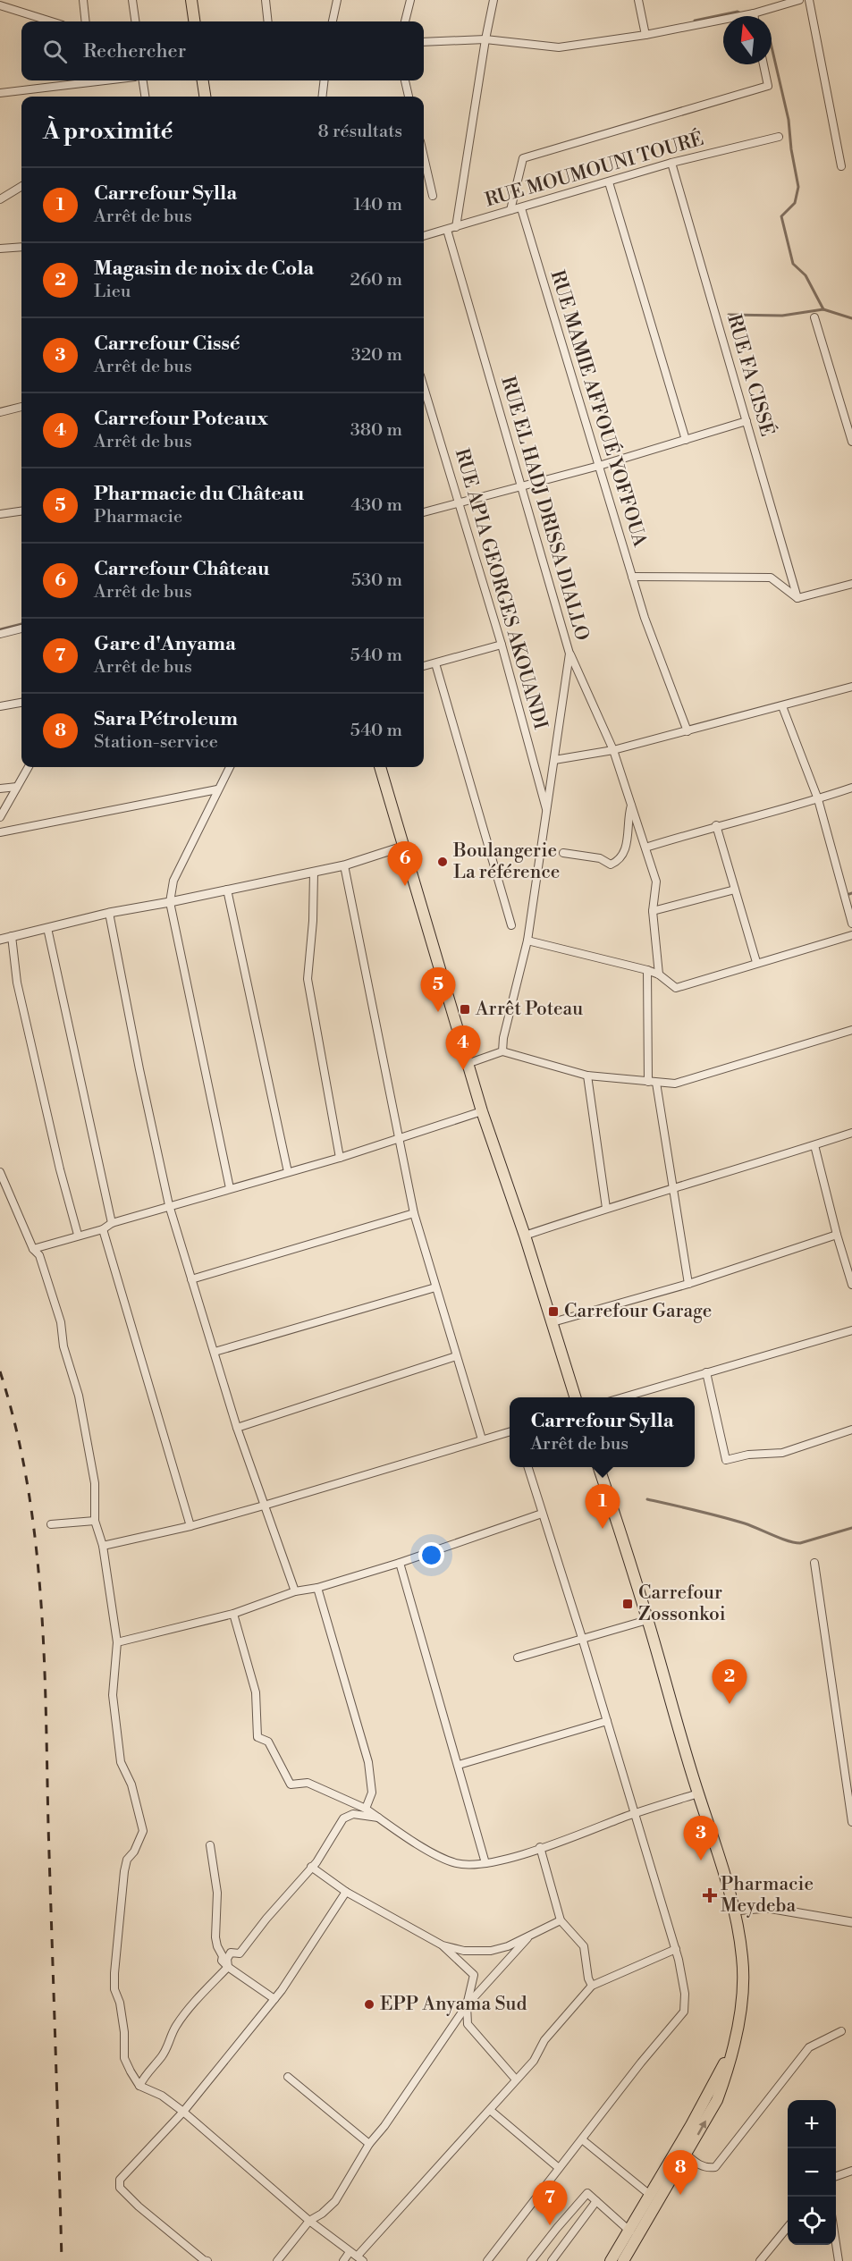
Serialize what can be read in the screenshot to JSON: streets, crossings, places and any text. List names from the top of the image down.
{
  "streets": {
    "street": [
      "RUE MOUMOUNI TOURÉ",
      "RUE FA CISSÉ",
      "RUE MAMIE AFFOUÉ YOFFOUA",
      "RUE EL HADJ DRISSA DIALLO",
      "RUE APIA GEORGES AKOUANDI"
    ]
  },
  "crossings": [
    ["RUE MOUMOUNI TOURÉ", "RUE FA CISSÉ"],
    ["RUE MOUMOUNI TOURÉ", "RUE MAMIE AFFOUÉ YOFFOUA"],
    ["RUE MOUMOUNI TOURÉ", "RUE EL HADJ DRISSA DIALLO"],
    ["RUE EL HADJ DRISSA DIALLO", "RUE APIA GEORGES AKOUANDI"]
  ],
  "places": {
    "other": ["Boulangerie La référence", "EPP Anyama Sud"],
    "transit": ["Arrêt Poteau", "Carrefour Garage", "Carrefour Zossonkoi"],
    "health": ["Pharmacie Meydeba"]
  },
  "north": "top",
  "page": {
    "search": "Rechercher",
    "heading": ["À proximité", "8 résultats"],
    "list": [
      {
        "mark": "1",
        "name": "Carrefour Sylla",
        "note": "Arrêt de bus",
        "value": "140 m"
      },
      {
        "mark": "2",
        "name": "Magasin de noix de Cola",
        "note": "Lieu",
        "value": "260 m"
      },
      {
        "mark": "3",
        "name": "Carrefour Cissé",
        "note": "Arrêt de bus",
        "value": "320 m"
      },
      {
        "mark": "4",
        "name": "Carrefour Poteaux",
        "note": "Arrêt de bus",
        "value": "380 m"
      },
      {
        "mark": "5",
        "name": "Pharmacie du Château",
        "note": "Pharmacie",
        "value": "430 m"
      },
      {
        "mark": "6",
        "name": "Carrefour Château",
        "note": "Arrêt de bus",
        "value": "530 m"
      },
      {
        "mark": "7",
        "name": "Gare d'Anyama",
        "note": "Arrêt de bus",
        "value": "540 m"
      },
      {
        "mark": "8",
        "name": "Sara Pétroleum",
        "note": "Station-service",
        "value": "540 m"
      }
    ],
    "pins": [
      "6",
      "5",
      "4",
      "1",
      "2",
      "3",
      "8",
      "7"
    ],
    "popup": ["Carrefour Sylla", "Arrêt de bus"],
    "map_buttons": ["+", "−"]
  }
}
